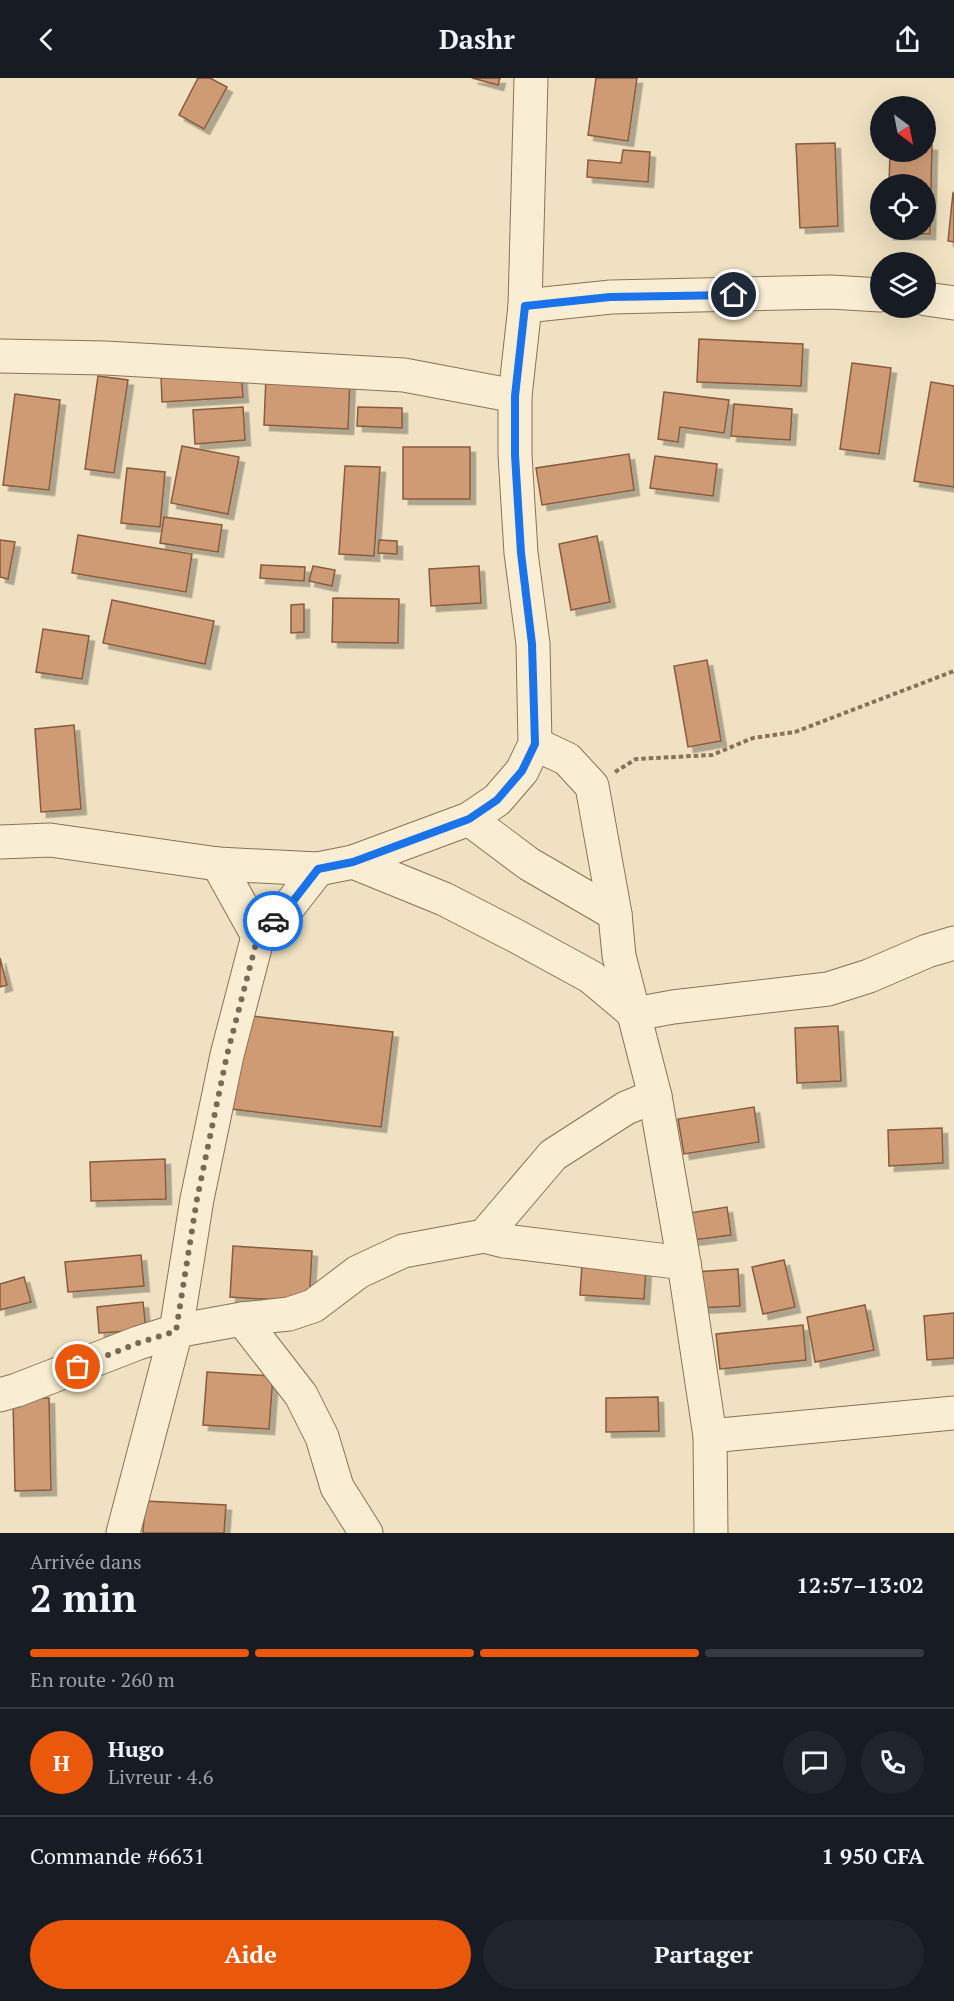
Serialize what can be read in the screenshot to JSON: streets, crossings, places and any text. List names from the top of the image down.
{
  "north": "bottom right",
  "page": {
    "header": "Dashr",
    "heading": ["2 min", "Arrivée dans", "12:57–13:02"],
    "panel": [
      "Hugo",
      "Livreur · 4.6",
      "Commande #6631",
      "1 950 CFA"
    ],
    "bar": "En route · 260 m",
    "round": "H",
    "buttons": ["Aide", "Partager"]
  }
}
